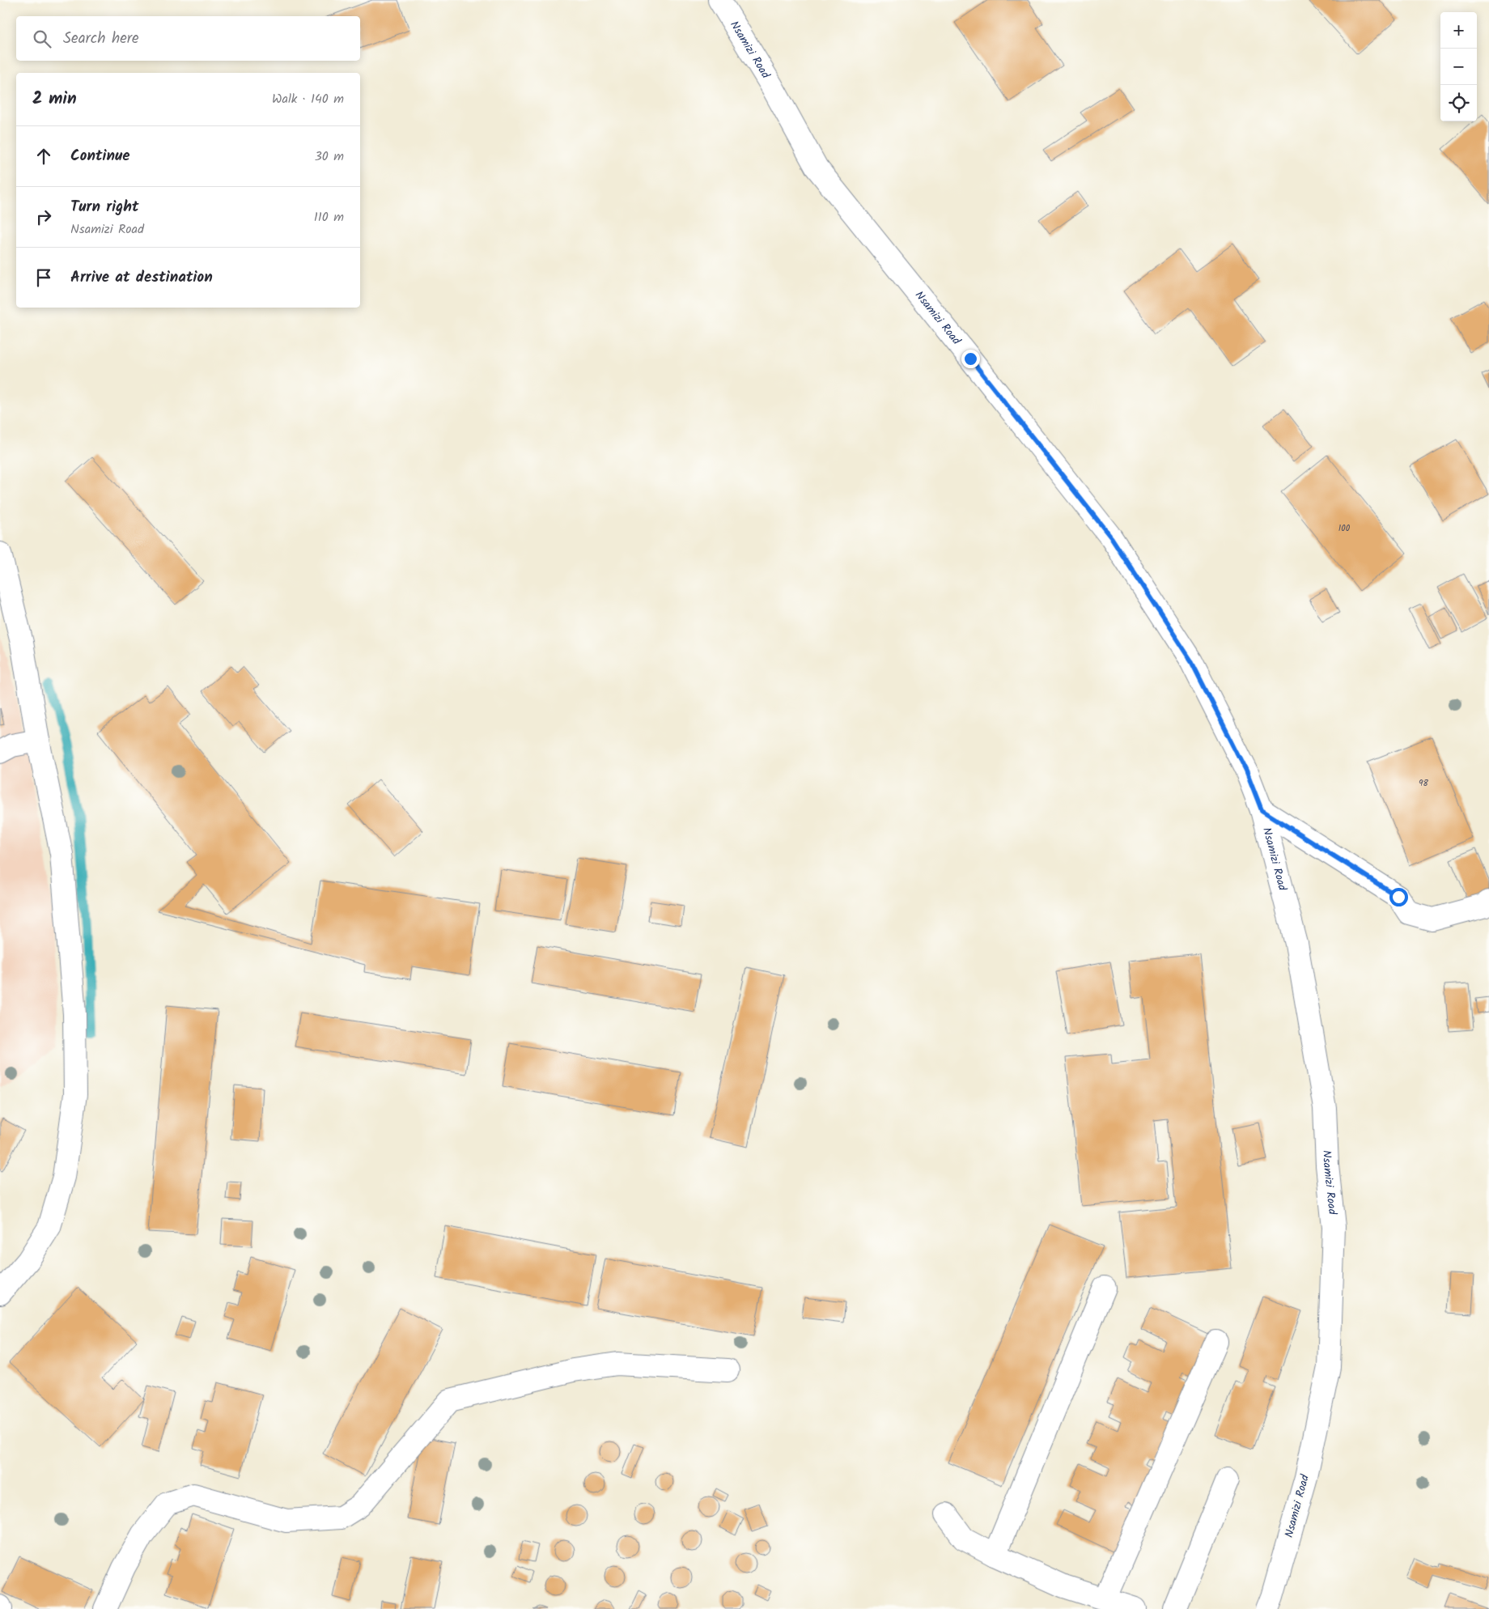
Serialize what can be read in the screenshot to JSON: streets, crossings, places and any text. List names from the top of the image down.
{
  "streets": {
    "street": ["Nsamizi Road"]
  },
  "house_numbers": ["100", "98"],
  "page": {
    "map_buttons": ["+", "−"],
    "search": "Search here",
    "heading": ["2 min", "Walk · 140 m"],
    "list": [
      ["Continue", "30 m"],
      ["Turn right", "Nsamizi Road", "110 m"],
      "Arrive at destination"
    ]
  }
}
